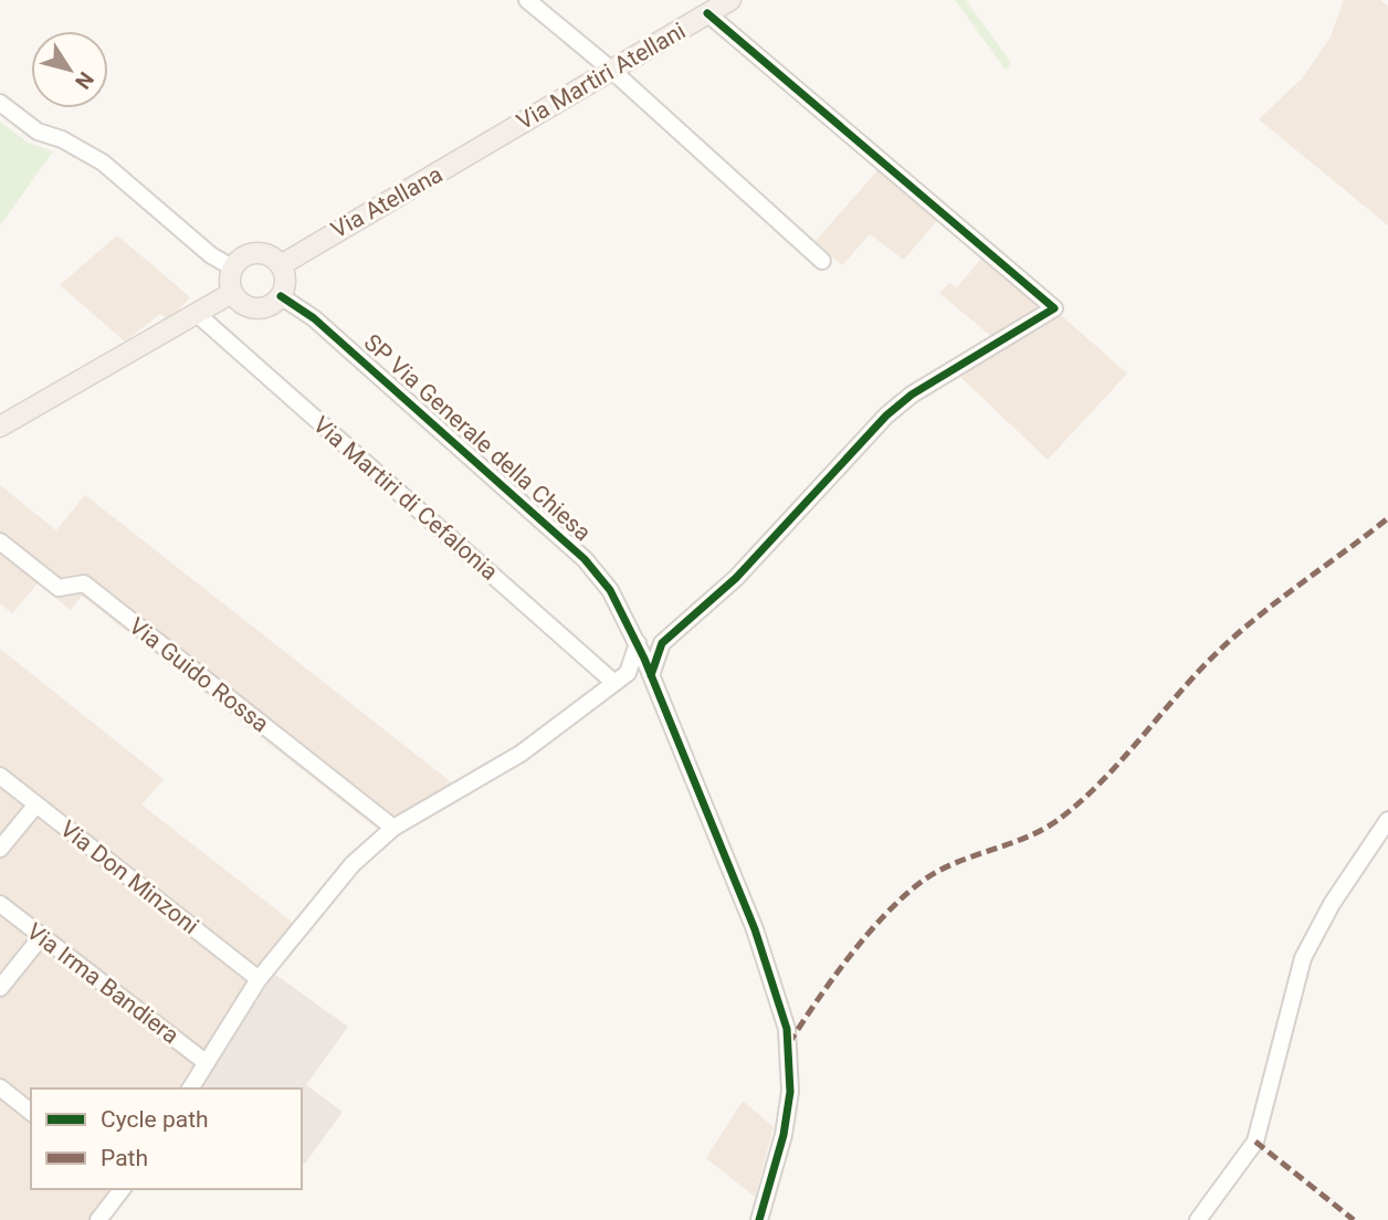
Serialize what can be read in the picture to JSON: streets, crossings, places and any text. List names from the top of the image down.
{
  "streets": {
    "main road": ["Via Martiri Atellani", "Via Atellana"],
    "street": [
      "SP Via Generale della Chiesa",
      "Via Martiri di Cefalonia",
      "Via Guido Rossa",
      "Via Don Minzoni",
      "Via Irma Bandiera"
    ]
  },
  "crossings": [
    ["Via Martiri Atellani", "Via Atellana"],
    ["Via Atellana", "SP Via Generale della Chiesa"]
  ],
  "legend": ["Cycle path", "Path"],
  "north": "bottom right"
}
